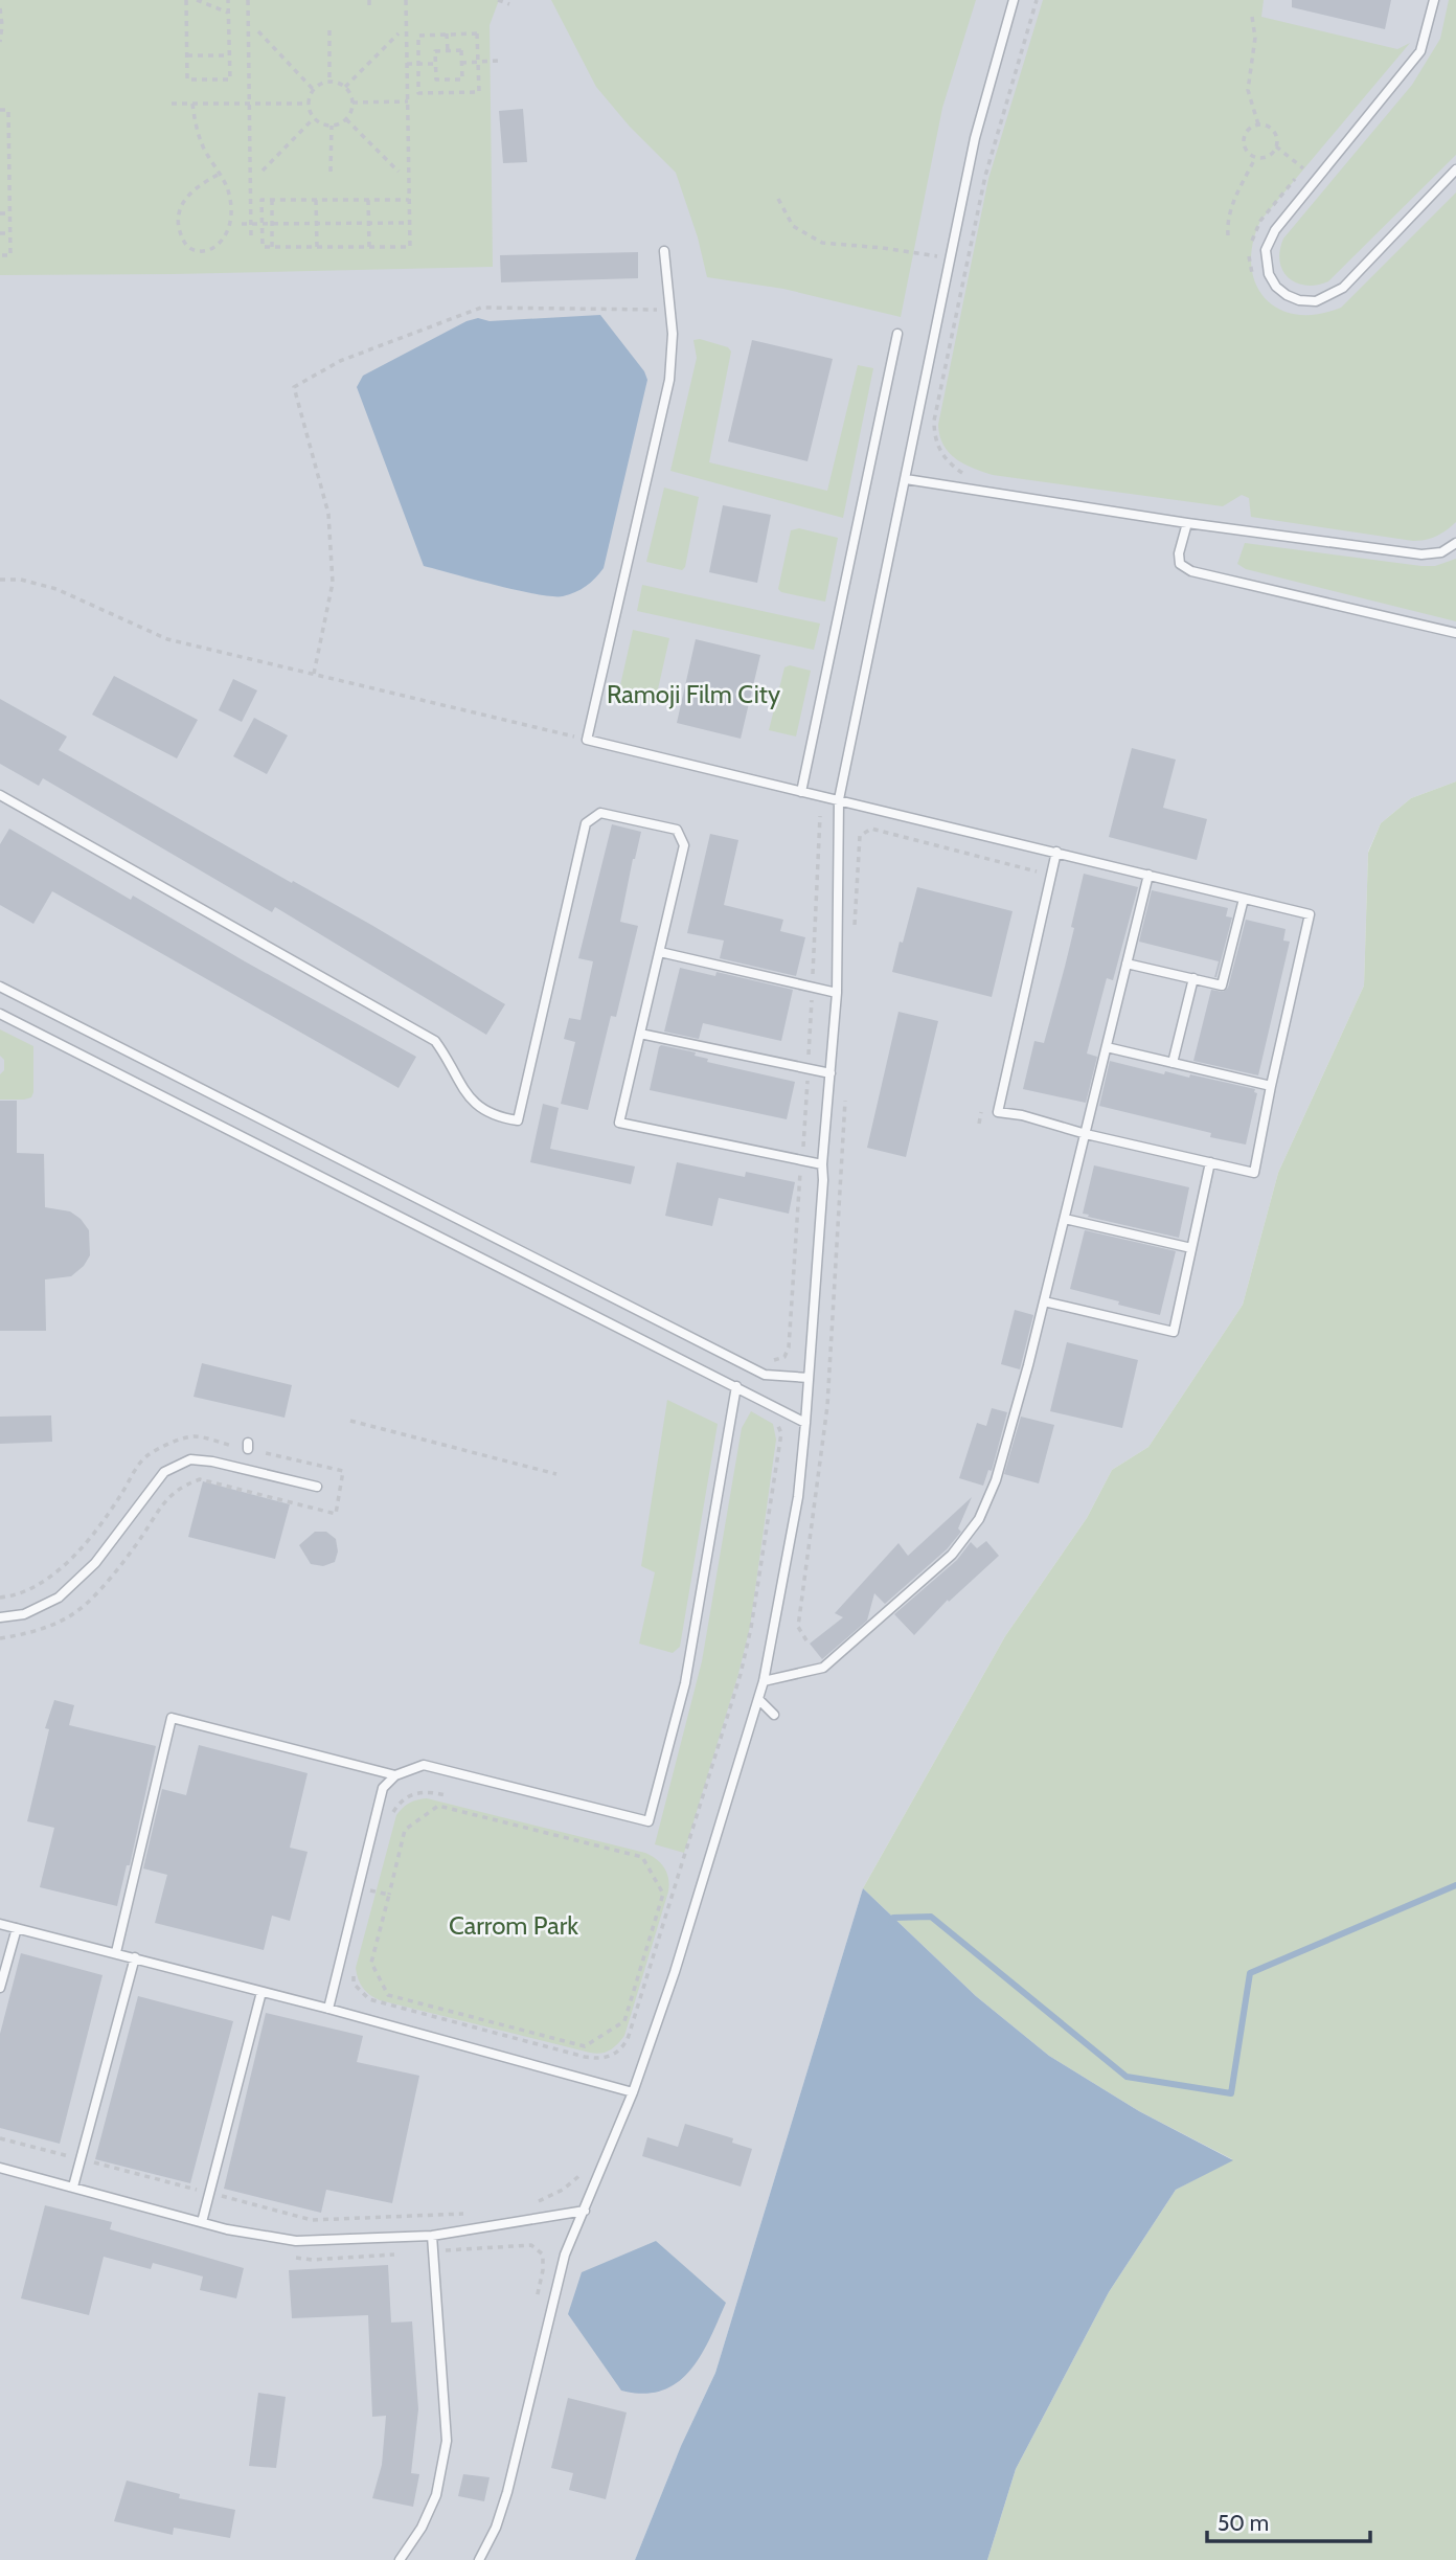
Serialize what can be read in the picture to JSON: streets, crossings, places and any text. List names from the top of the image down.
{
  "parks": ["Ramoji Film City", "Carrom Park"],
  "scale_bar": "50 m"
}
